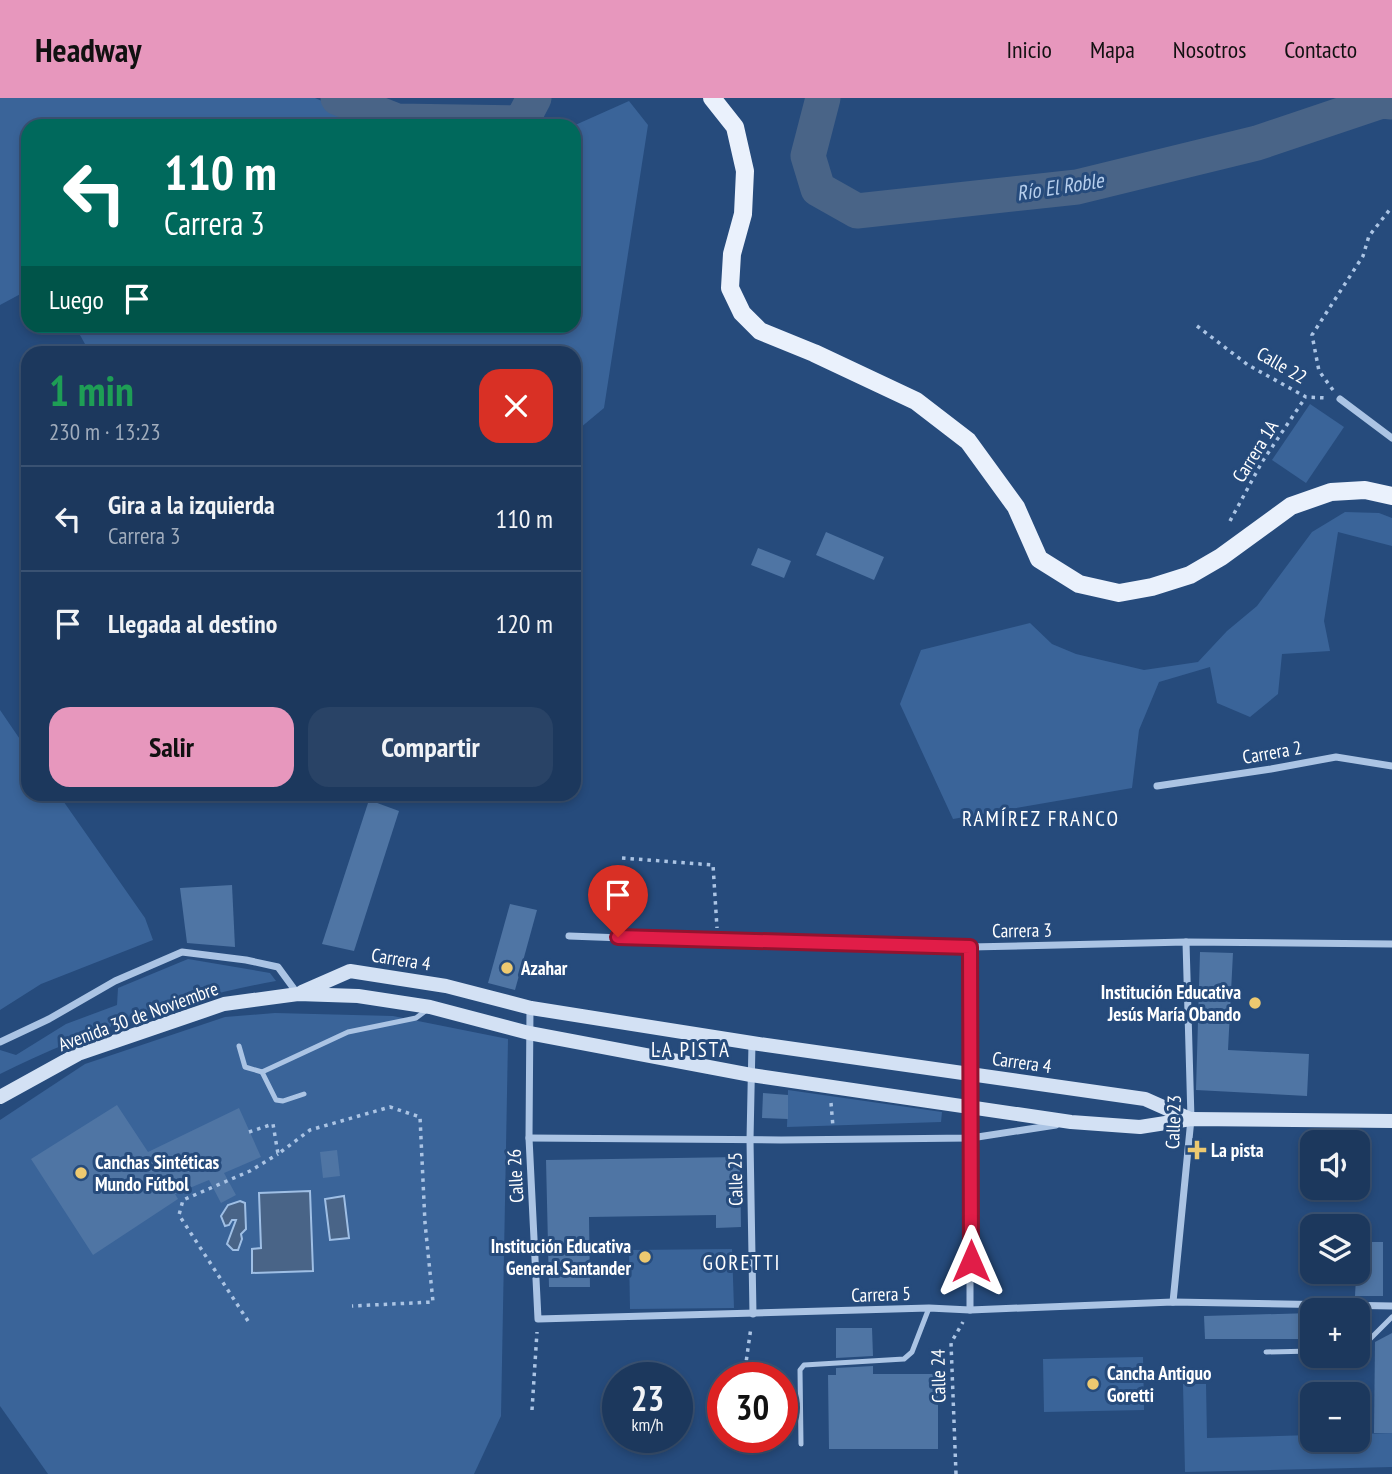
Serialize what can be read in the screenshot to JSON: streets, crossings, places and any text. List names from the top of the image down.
{
  "streets": {
    "main road": ["Carrera 4", "Avenida 30 de Noviembre"],
    "street": [
      "Carrera 2",
      "Carrera 3",
      "Calle 23",
      "Calle 26",
      "Calle 25",
      "Carrera 5"
    ],
    "path": ["Calle 22", "Carrera 1A", "Calle 24"]
  },
  "crossings": [
    ["Calle 22", "Carrera 1A"],
    ["Carrera 3", "Calle 23"],
    ["Carrera 4", "Avenida 30 de Noviembre"],
    ["Carrera 4", "Calle 23"],
    ["Carrera 4", "Calle 26"],
    ["Carrera 4", "Calle 25"],
    ["Calle 23", "Carrera 5"],
    ["Calle 26", "Carrera 5"],
    ["Calle 25", "Carrera 5"],
    ["Carrera 5", "Calle 24"]
  ],
  "districts": ["RAMÍREZ FRANCO", "LA PISTA", "GORETTI"],
  "water": ["Río El Roble"],
  "places": {
    "other": [
      "Azahar",
      "Institución Educativa Jesús María Obando",
      "Canchas Sintéticas Mundo Fútbol",
      "Institución Educativa General Santander",
      "Cancha Antiguo Goretti"
    ],
    "health": ["La pista"]
  },
  "page": {
    "header": "Headway",
    "nav": [
      "Inicio",
      "Mapa",
      "Nosotros",
      "Contacto"
    ],
    "turn": ["110 m", "Carrera 3"],
    "then": "Luego",
    "heading": ["1 min", "230 m · 13:23"],
    "list": [
      {
        "name": "Gira a la izquierda",
        "note": "Carrera 3",
        "value": "110 m"
      },
      {
        "name": "Llegada al destino",
        "value": "120 m"
      }
    ],
    "buttons": ["Salir", "Compartir"],
    "map_buttons": ["+", "−"],
    "speed": "23 km/h",
    "limit": "30"
  }
}
